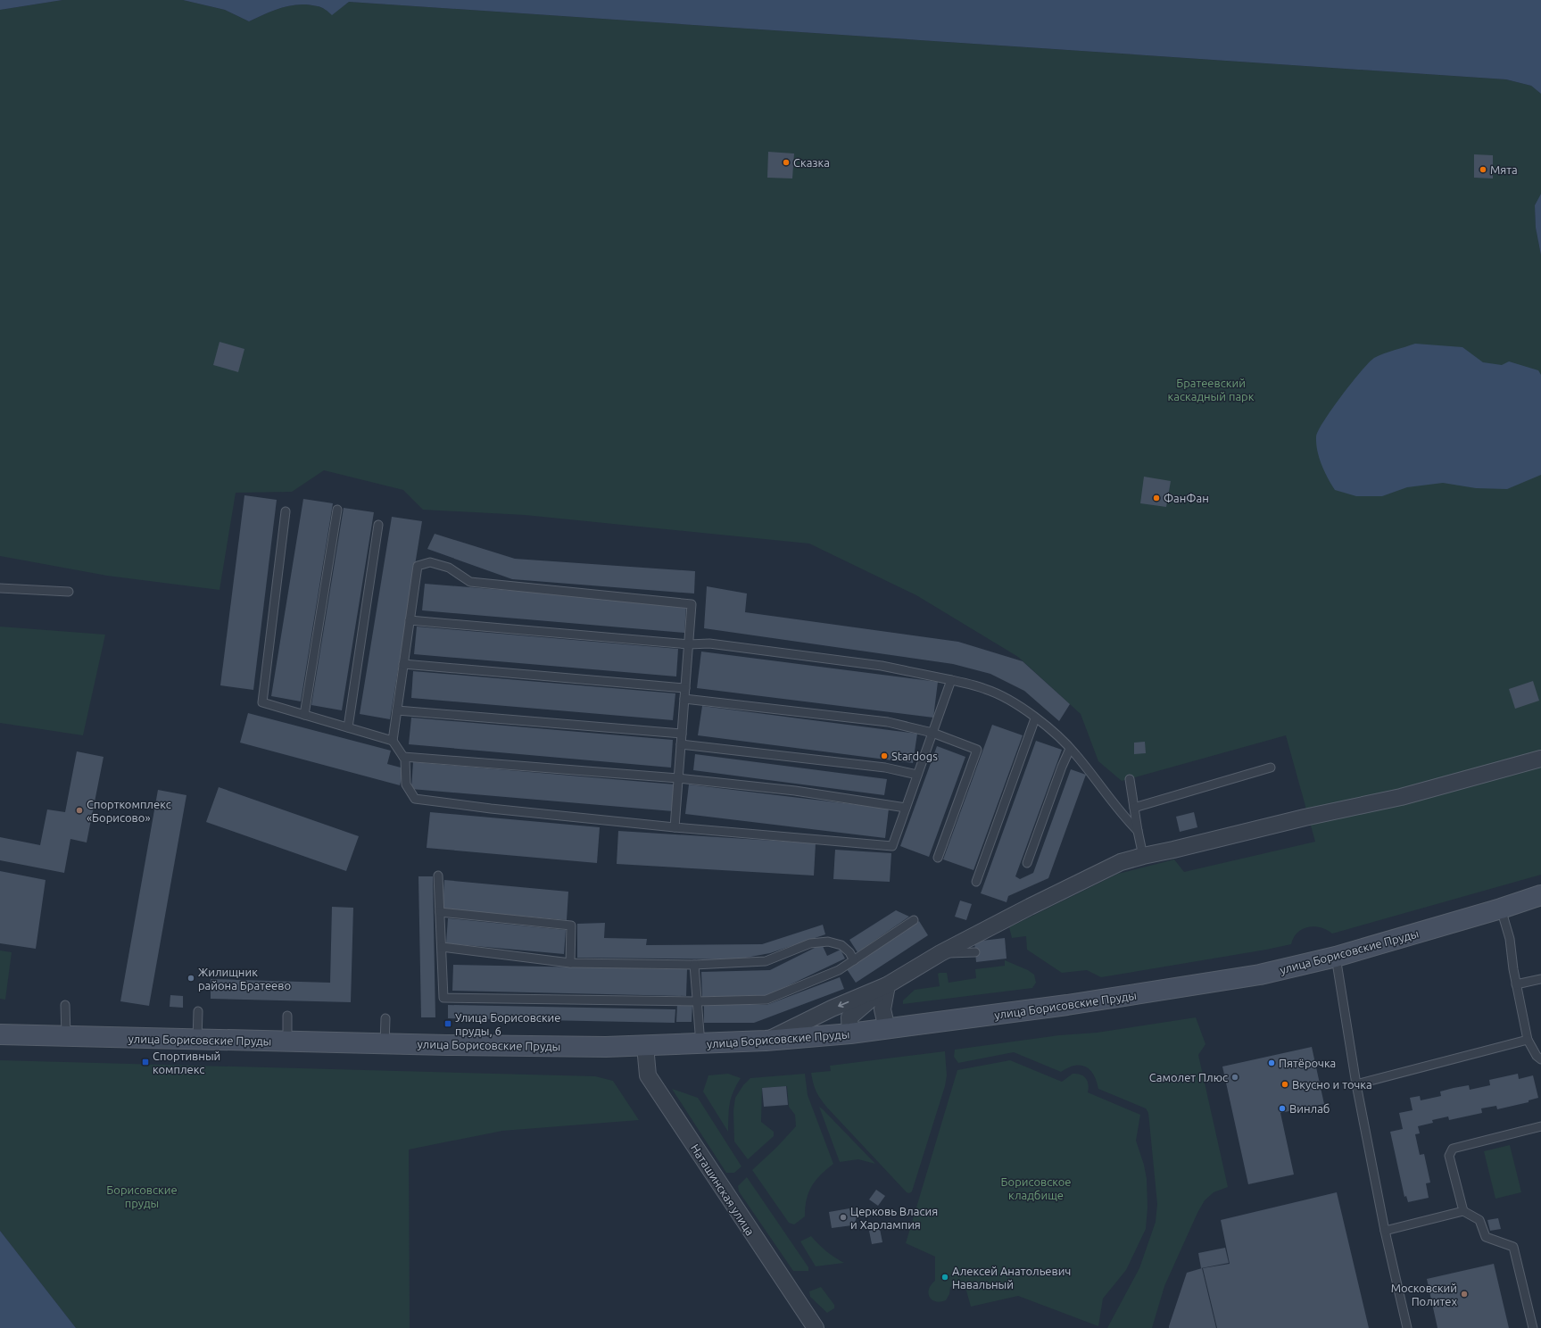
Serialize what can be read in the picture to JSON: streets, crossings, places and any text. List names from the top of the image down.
{
  "streets": {
    "main road": ["улица Борисовские Пруды"],
    "street": ["Наташинская улица"]
  },
  "crossings": [
    ["улица Борисовские Пруды", "Наташинская улица"]
  ],
  "parks": ["Братеевский каскадный парк", "Борисовское кладбище", "Борисовские пруды"],
  "places": {
    "other": [
      "Сказка",
      "Мята",
      "ФанФан",
      "Stardogs",
      "Спорткомплекс «Борисово»",
      "Жилищник района Братеево",
      "Пятёрочка",
      "Самолет Плюс",
      "Вкусно и точка",
      "Винлаб",
      "Церковь Власия и Харлампия",
      "Алексей Анатольевич Навальный",
      "Московский Политех"
    ],
    "transit": ["Улица Борисовские пруды, 6", "Спортивный комплекс"]
  }
}
